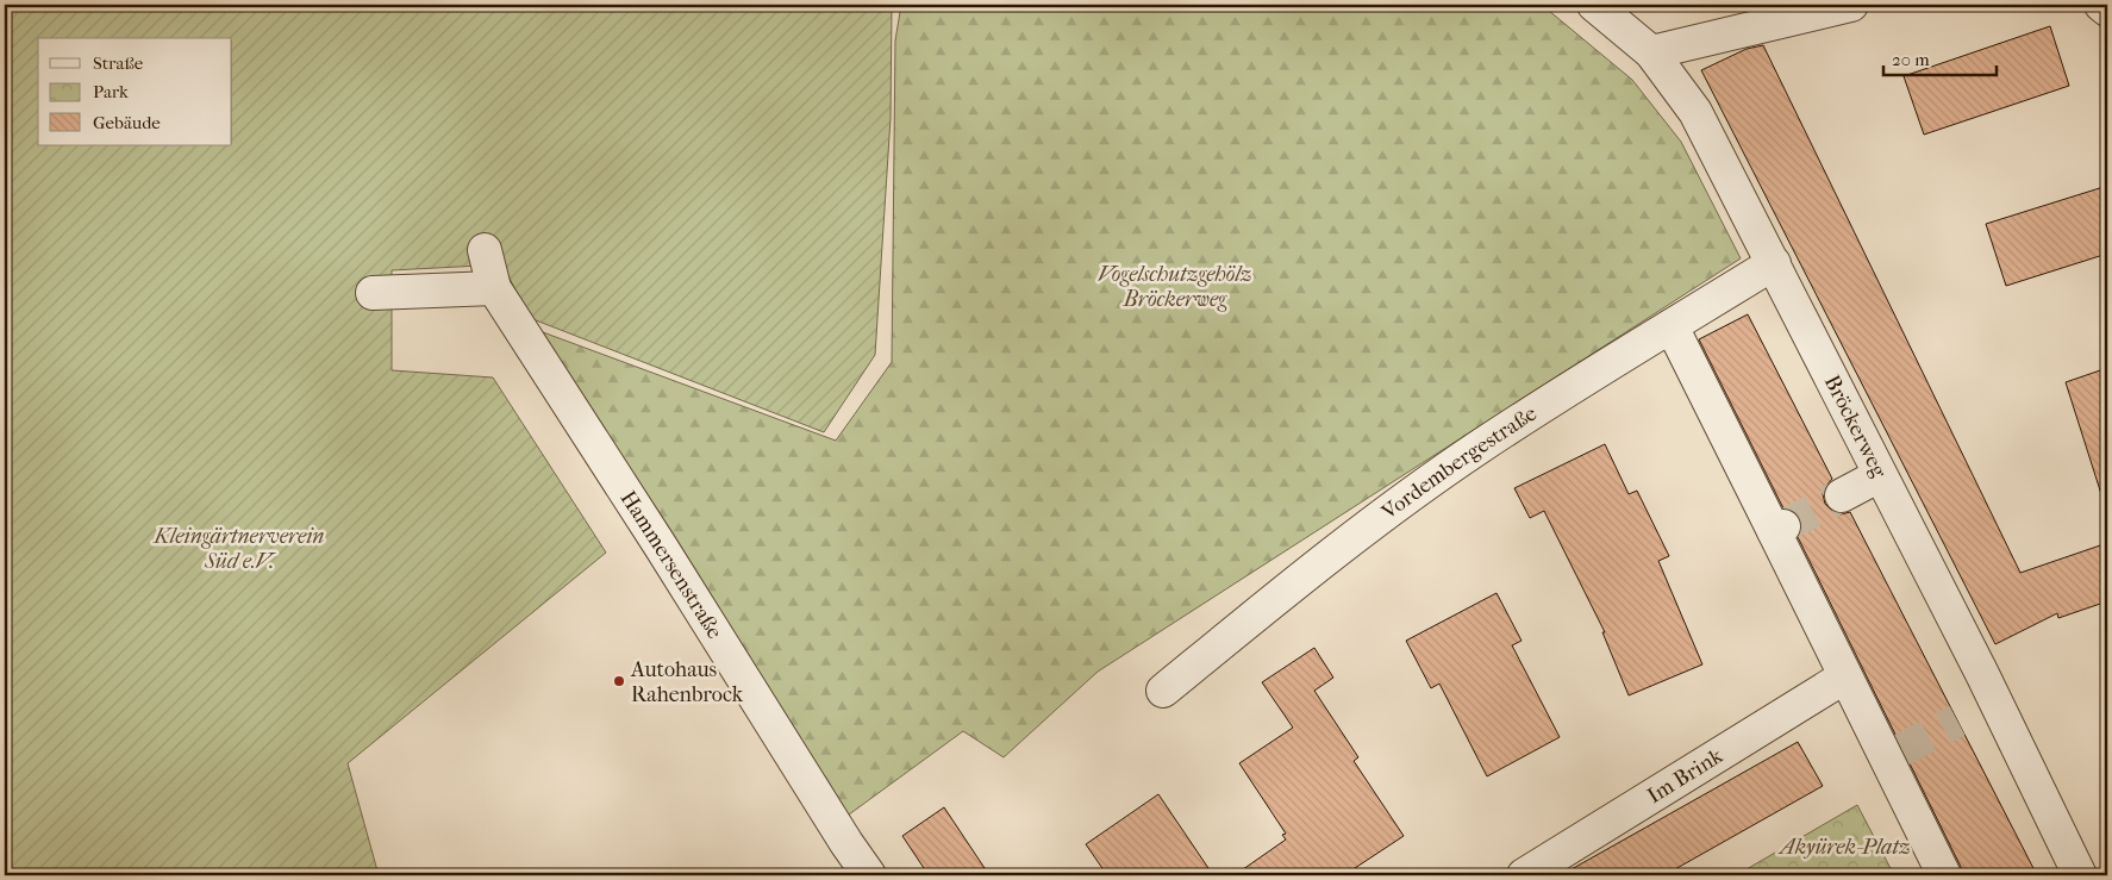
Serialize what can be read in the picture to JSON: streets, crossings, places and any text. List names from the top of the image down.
{
  "streets": {
    "street": [
      "Bröckerweg",
      "Vordembergestraße",
      "Hammersenstraße",
      "Im Brink"
    ]
  },
  "crossings": [
    ["Bröckerweg", "Vordembergestraße"]
  ],
  "parks": ["Vogelschutzgehölz Bröckerweg", "Kleingärtnerverein Süd e.V.", "Akyürek-Platz"],
  "places": ["Autohaus Rahenbrock"],
  "legend": ["Straße", "Park", "Gebäude"],
  "scale_bar": "20 m"
}
